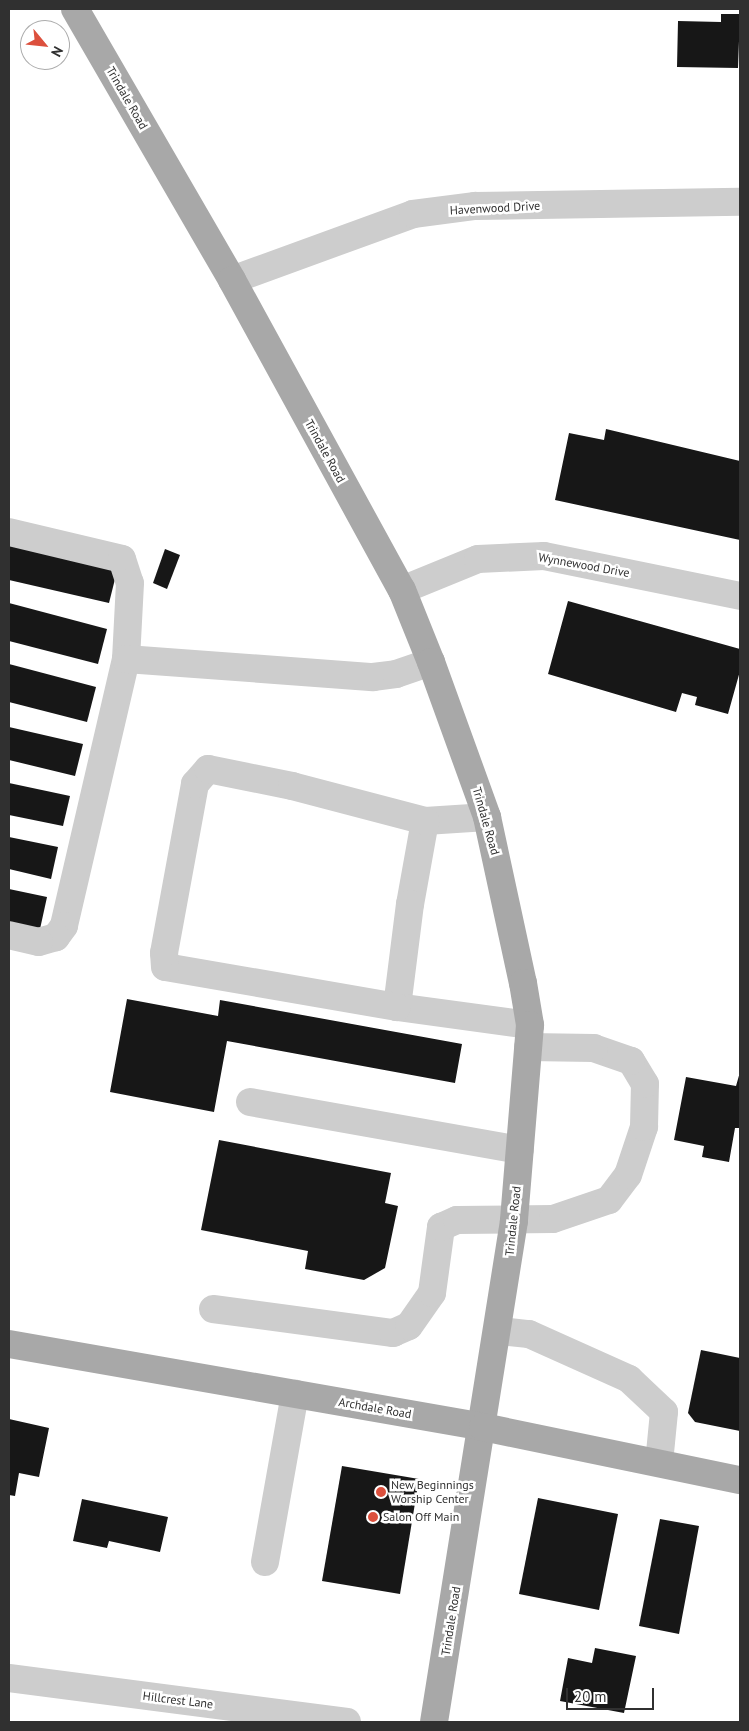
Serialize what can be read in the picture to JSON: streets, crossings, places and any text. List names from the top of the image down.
{
  "streets": {
    "main road": ["Trindale Road", "Archdale Road"],
    "street": ["Havenwood Drive", "Wynnewood Drive", "Hillcrest Lane"]
  },
  "crossings": [
    ["Trindale Road", "Havenwood Drive"],
    ["Trindale Road", "Wynnewood Drive"],
    ["Trindale Road", "Archdale Road"]
  ],
  "places": ["New Beginnings Worship Center", "Salon Off Main"],
  "scale_bar": "20 m",
  "north": "bottom right"
}
